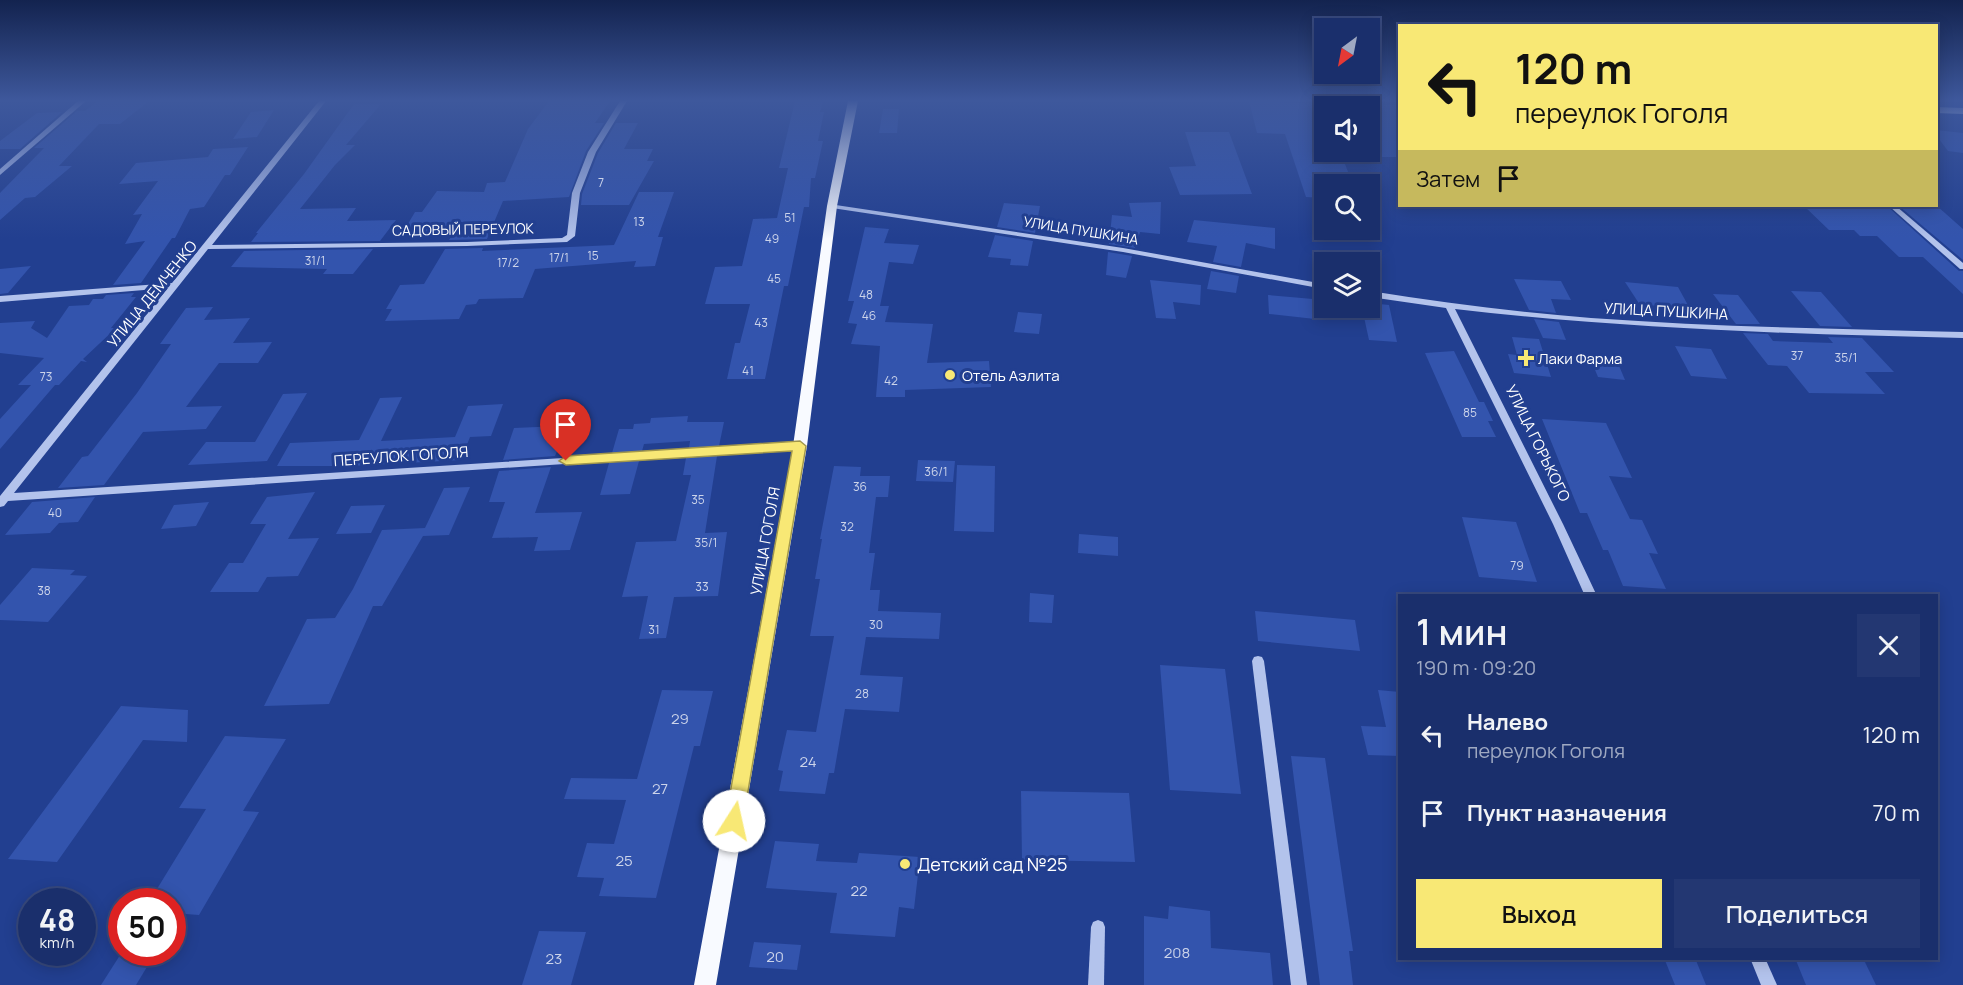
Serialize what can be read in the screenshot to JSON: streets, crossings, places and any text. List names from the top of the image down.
{
  "streets": {
    "main road": ["УЛИЦА ГОГОЛЯ"],
    "street": [
      "САДОВЫЙ ПЕРЕУЛОК",
      "УЛИЦА ПУШКИНА",
      "УЛИЦА ДЕМЧЕНКО",
      "УЛИЦА ГОРЬКОГО",
      "ПЕРЕУЛОК ГОГОЛЯ"
    ]
  },
  "crossings": [
    ["САДОВЫЙ ПЕРЕУЛОК", "УЛИЦА ДЕМЧЕНКО"],
    ["УЛИЦА ПУШКИНА", "УЛИЦА ГОРЬКОГО"],
    ["УЛИЦА ПУШКИНА", "УЛИЦА ГОГОЛЯ"],
    ["УЛИЦА ДЕМЧЕНКО", "ПЕРЕУЛОК ГОГОЛЯ"],
    ["ПЕРЕУЛОК ГОГОЛЯ", "УЛИЦА ГОГОЛЯ"]
  ],
  "places": {
    "health": ["Лаки Фарма"],
    "other": ["Отель Аэлита", "Детский сад №25"]
  },
  "house_numbers": [
    "7",
    "51",
    "13",
    "49",
    "15",
    "17/1",
    "31/1",
    "17/2",
    "45",
    "48",
    "46",
    "43",
    "37",
    "35/1",
    "41",
    "73",
    "42",
    "85",
    "36/1",
    "36",
    "35",
    "40",
    "32",
    "35/1",
    "79",
    "33",
    "38",
    "30",
    "31",
    "28",
    "29",
    "24",
    "27",
    "25",
    "22",
    "208",
    "20",
    "23"
  ],
  "north": "bottom left",
  "page": {
    "turn": ["120 m", "переулок Гоголя"],
    "then": "Затем",
    "heading": ["1 мин", "190 m · 09:20"],
    "list": [
      {
        "name": "Налево",
        "note": "переулок Гоголя",
        "value": "120 m"
      },
      {
        "name": "Пункт назначения",
        "value": "70 m"
      }
    ],
    "buttons": ["Выход", "Поделиться"],
    "speed": "48 km/h",
    "limit": "50"
  }
}
